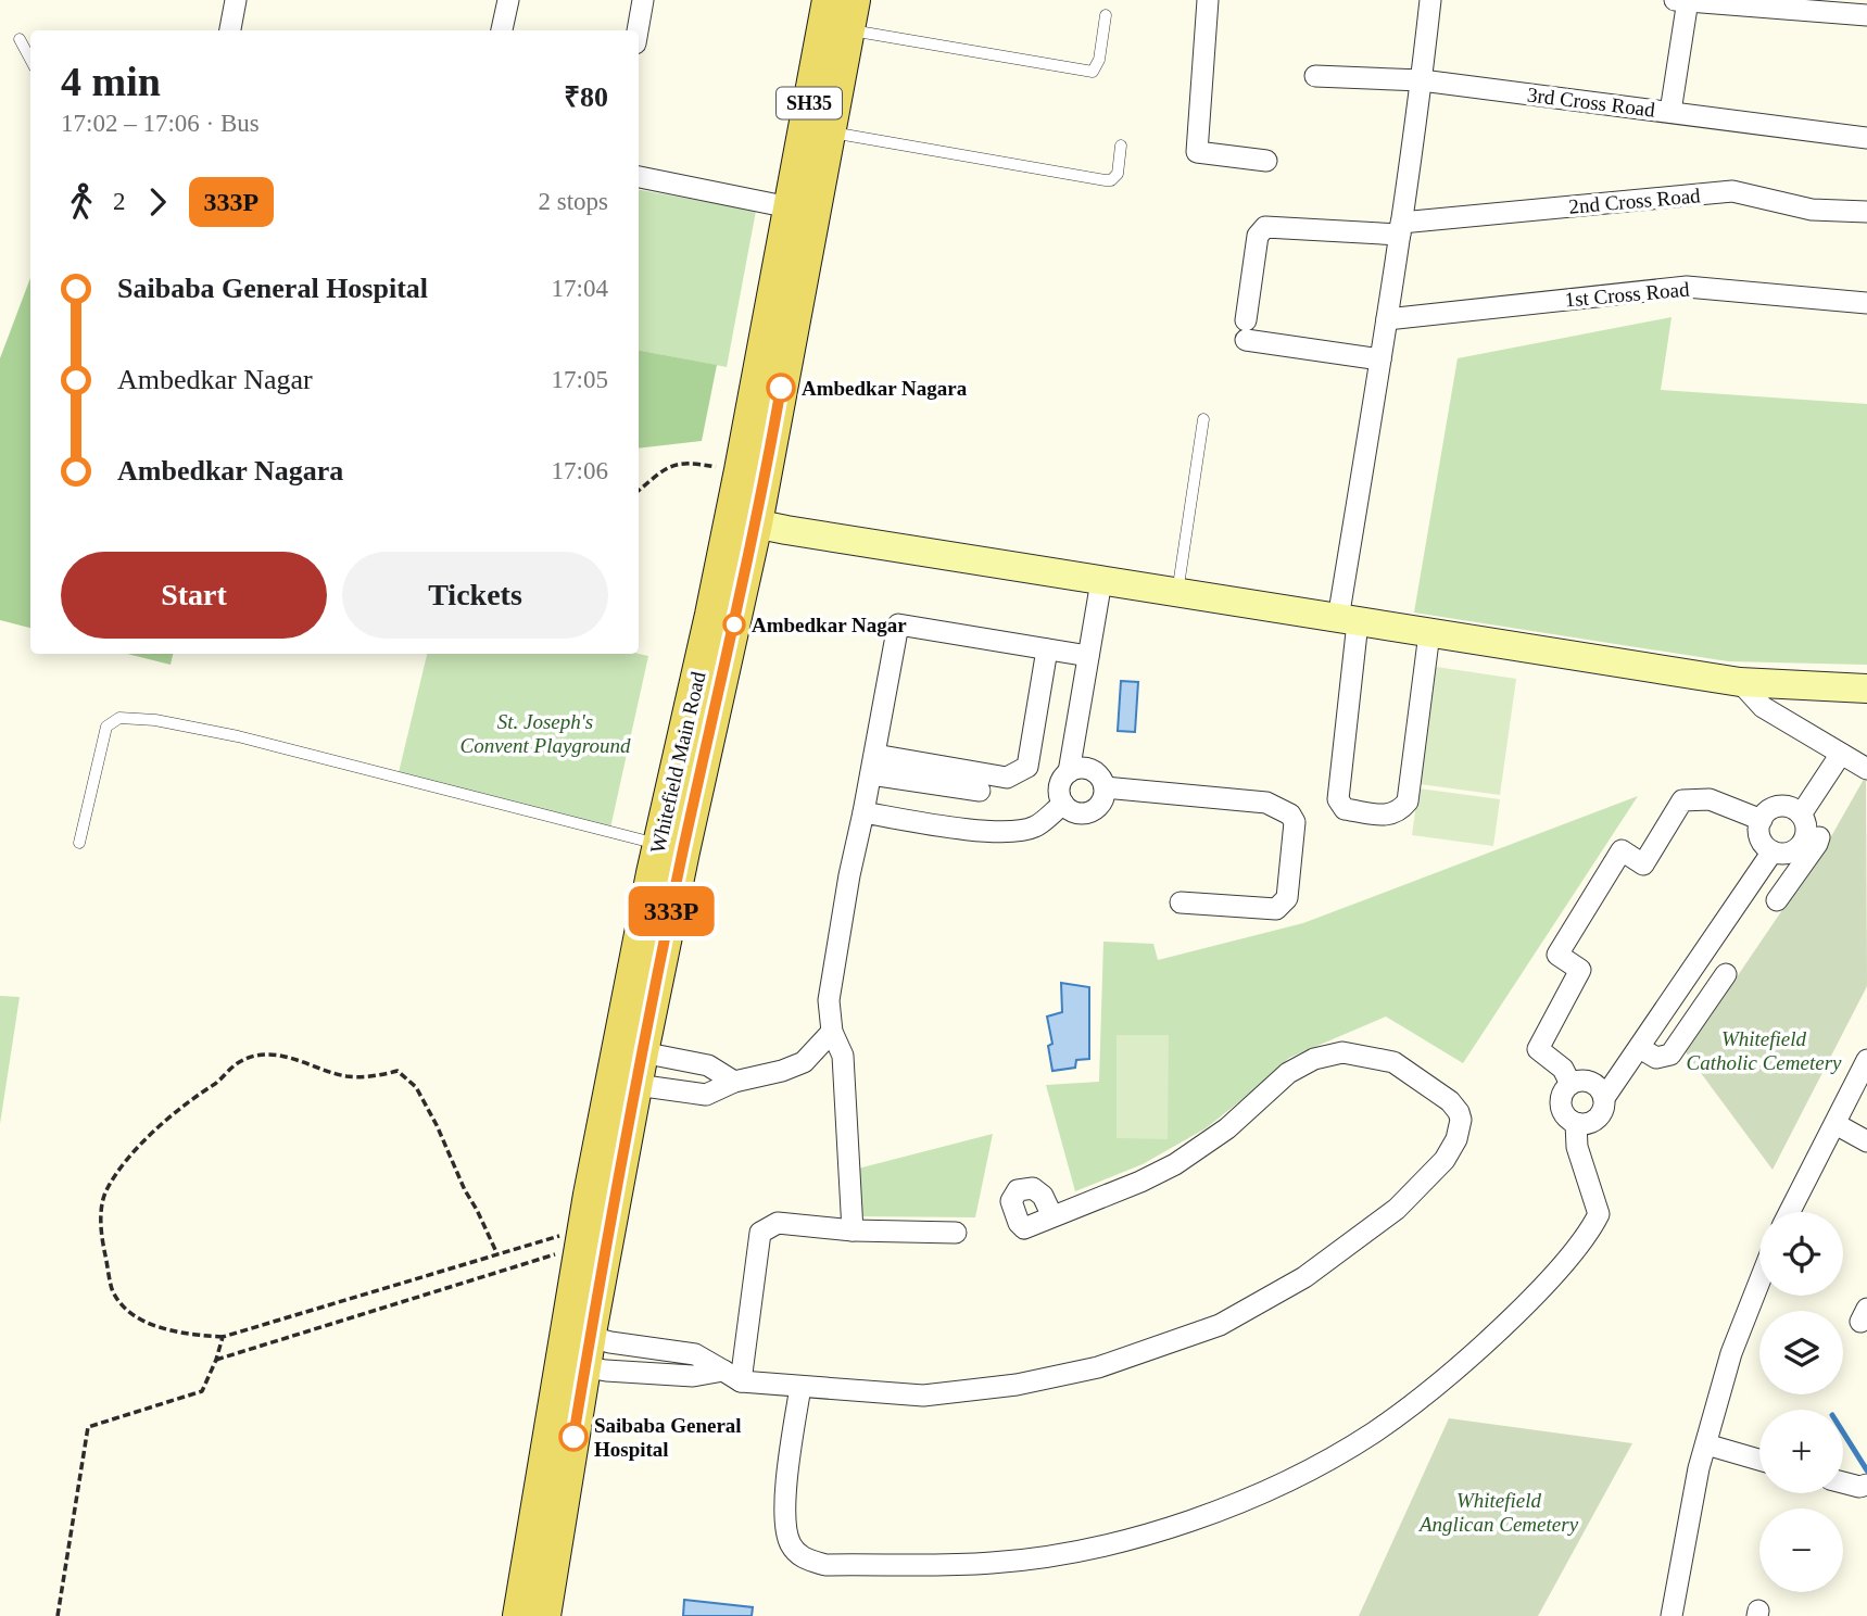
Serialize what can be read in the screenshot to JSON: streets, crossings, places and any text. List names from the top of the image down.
{
  "streets": {
    "main road": ["SH35", "Whitefield Main Road"],
    "street": ["3rd Cross Road", "2nd Cross Road", "1st Cross Road"]
  },
  "parks": ["St. Joseph's Convent Playground", "Whitefield Catholic Cemetery", "Whitefield Anglican Cemetery"],
  "places": ["Ambedkar Nagara", "Ambedkar Nagar", "Saibaba General Hospital"],
  "lines": ["bus line 333P"],
  "page": {
    "on_map": "333P",
    "heading": ["4 min", "17:02 – 17:06 · Bus", "₹80"],
    "legs": ["2", "333P", "2 stops"],
    "list": [
      {
        "name": "Saibaba General Hospital",
        "value": "17:04"
      },
      {
        "name": "Ambedkar Nagar",
        "value": "17:05"
      },
      {
        "name": "Ambedkar Nagara",
        "value": "17:06"
      }
    ],
    "buttons": ["Start", "Tickets"],
    "map_buttons": ["+", "−"]
  }
}
